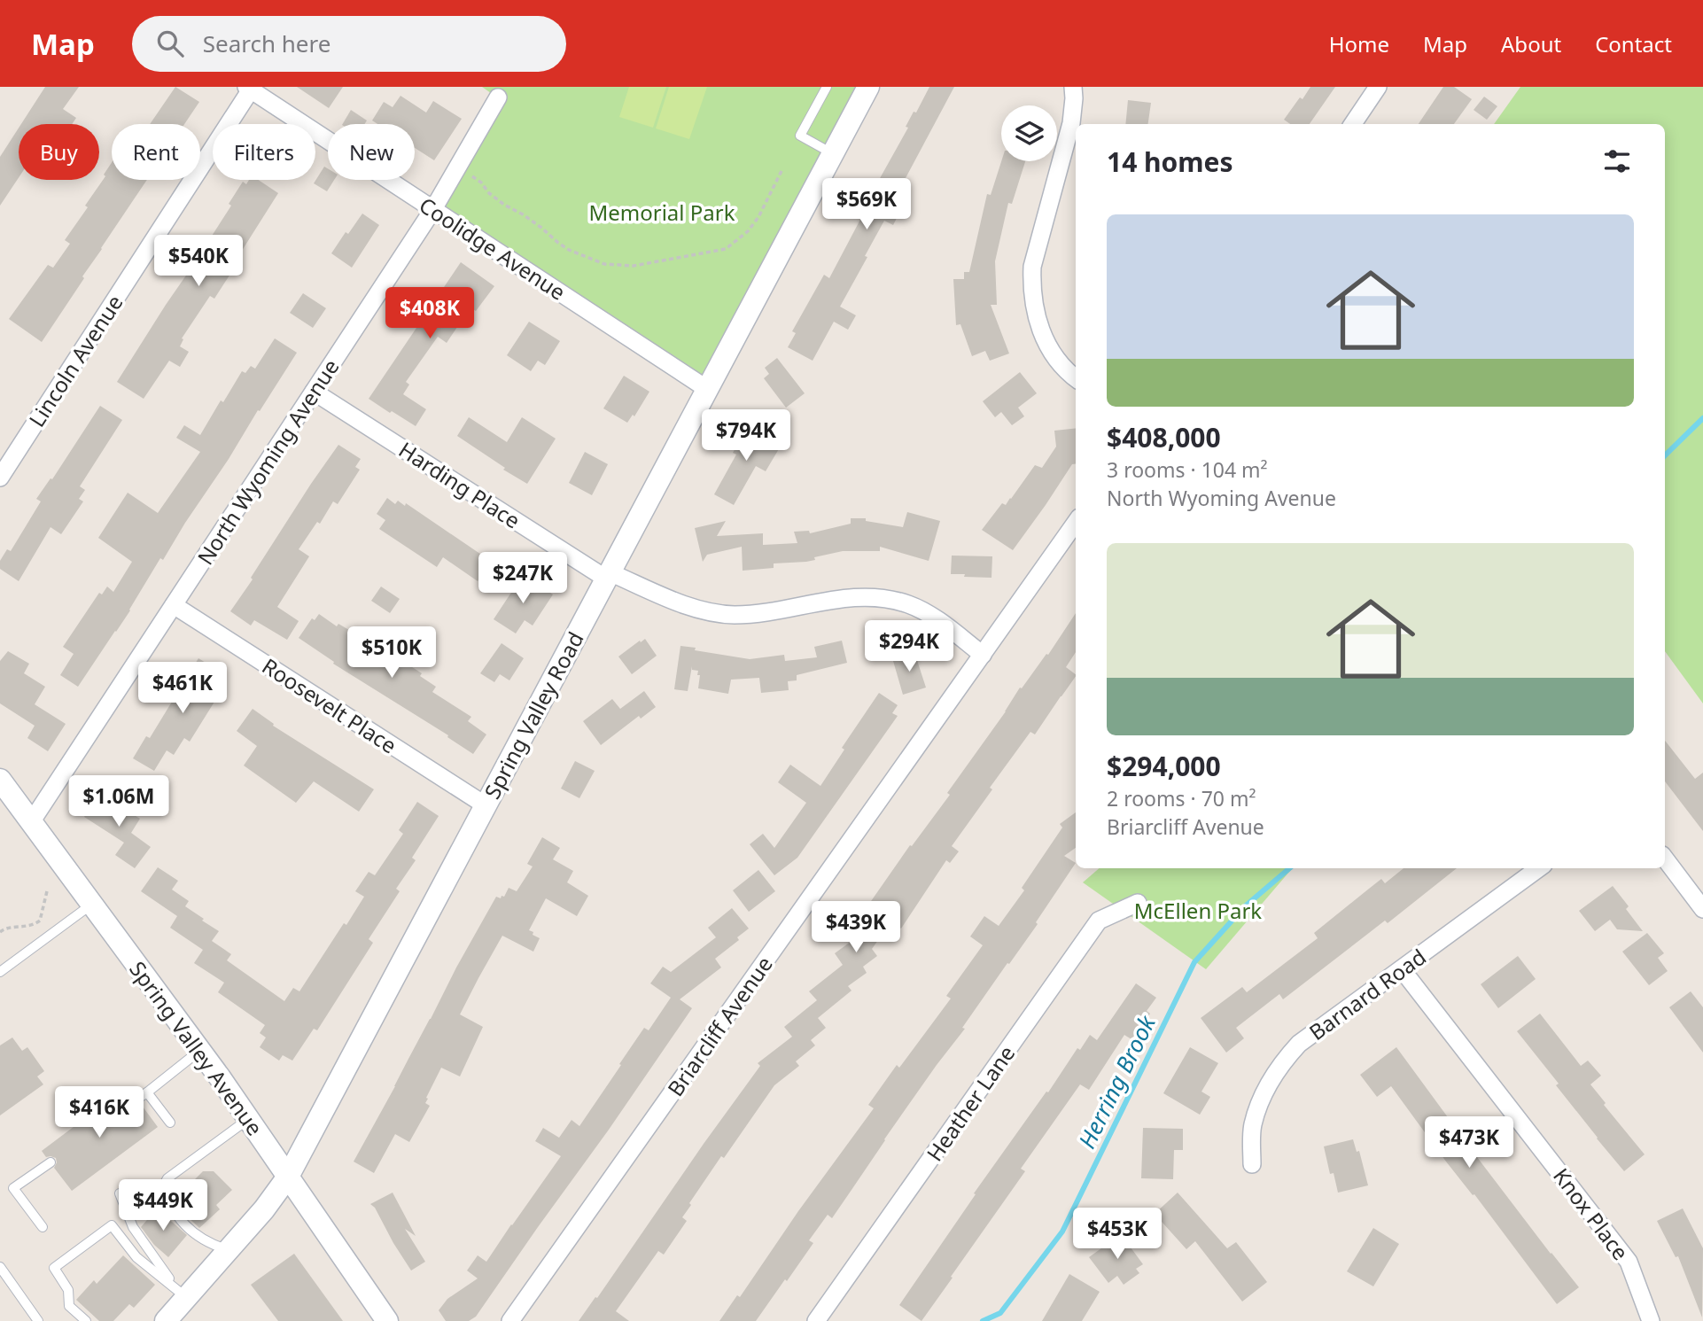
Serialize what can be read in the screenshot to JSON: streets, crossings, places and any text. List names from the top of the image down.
{
  "streets": {
    "street": [
      "Coolidge Avenue",
      "Lincoln Avenue",
      "North Wyoming Avenue",
      "Harding Place",
      "Roosevelt Place",
      "Spring Valley Road",
      "Barnard Road",
      "Briarcliff Avenue",
      "Spring Valley Avenue",
      "Heather Lane",
      "Knox Place"
    ]
  },
  "crossings": [
    ["Coolidge Avenue", "Lincoln Avenue"],
    ["Coolidge Avenue", "North Wyoming Avenue"],
    ["Coolidge Avenue", "Spring Valley Road"],
    ["North Wyoming Avenue", "Harding Place"],
    ["North Wyoming Avenue", "Roosevelt Place"],
    ["North Wyoming Avenue", "Spring Valley Avenue"],
    ["Harding Place", "Spring Valley Road"],
    ["Harding Place", "Briarcliff Avenue"],
    ["Roosevelt Place", "Spring Valley Road"],
    ["Spring Valley Road", "Spring Valley Avenue"],
    ["Barnard Road", "Knox Place"]
  ],
  "water": ["Herring Brook"],
  "parks": ["Memorial Park", "McEllen Park"],
  "page": {
    "header": "Map",
    "search": "Search here",
    "nav": [
      "Home",
      "Map",
      "About",
      "Contact"
    ],
    "chip": [
      "Buy",
      "Rent",
      "Filters",
      "New"
    ],
    "heading": "14 homes",
    "price": [
      "$569K",
      "$540K",
      "$408K",
      "$794K",
      "$247K",
      "$294K",
      "$510K",
      "$461K",
      "$1.06M",
      "$439K",
      "$416K",
      "$473K",
      "$449K",
      "$453K"
    ],
    "list": [
      {
        "name": "$408,000",
        "note": "3 rooms · 104 m² · North Wyoming Avenue"
      },
      {
        "name": "$294,000",
        "note": "2 rooms · 70 m² · Briarcliff Avenue"
      }
    ]
  }
}
